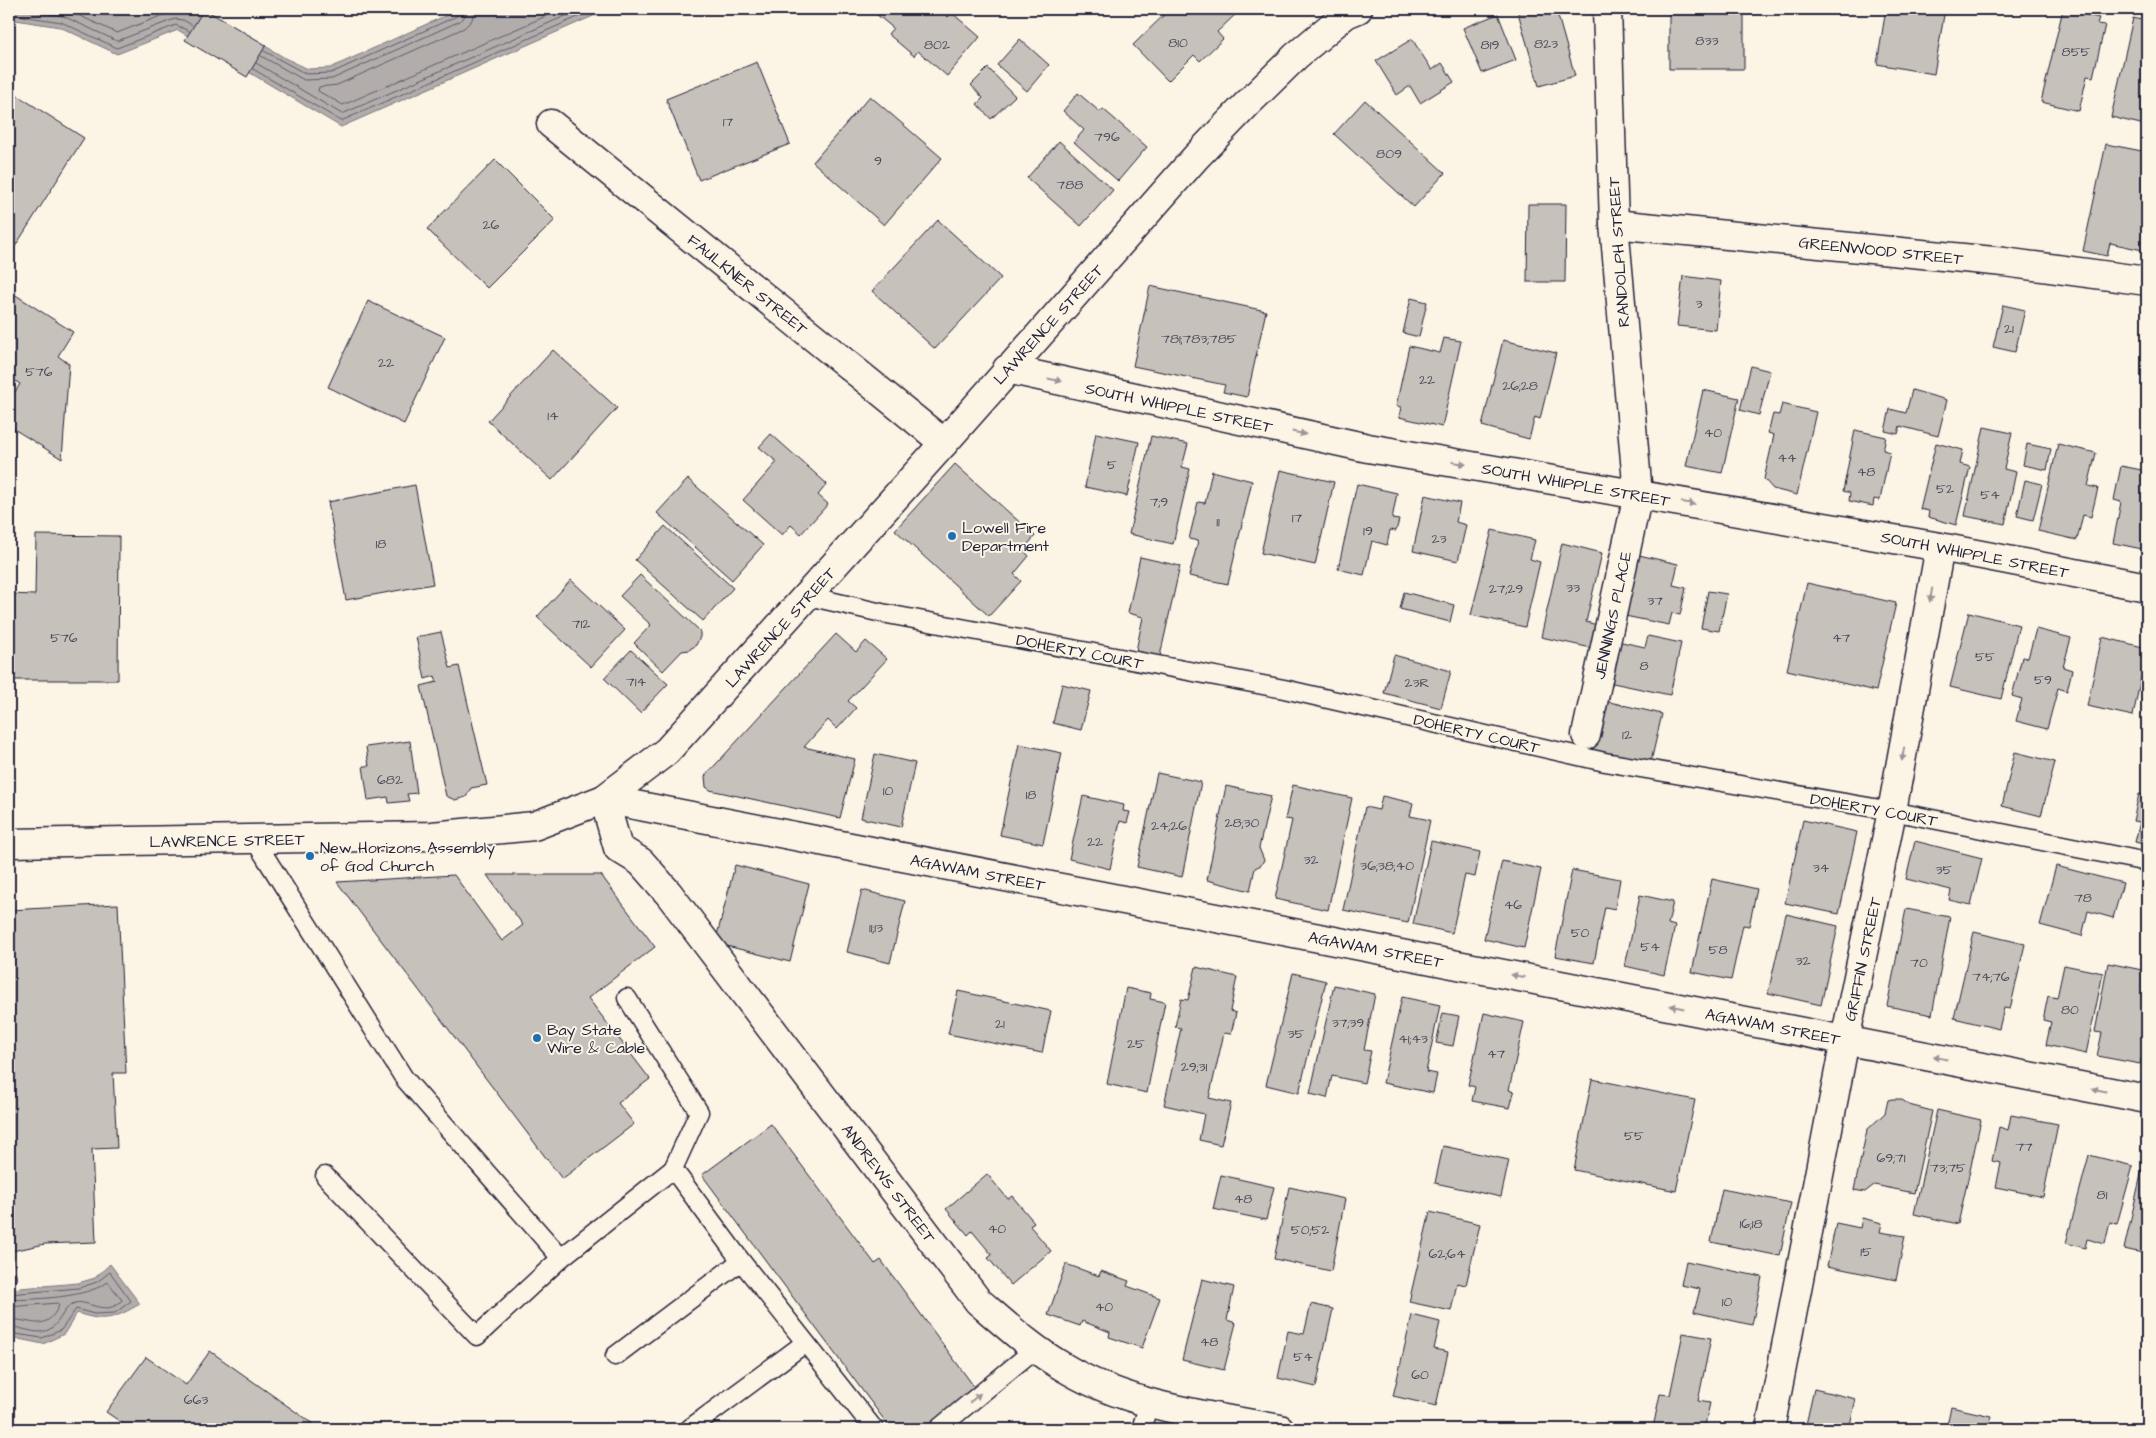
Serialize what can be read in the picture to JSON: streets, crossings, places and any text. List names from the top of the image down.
{
  "streets": {
    "street": [
      "GREENWOOD STREET",
      "RANDOLPH STREET",
      "FAULKNER STREET",
      "LAWRENCE STREET",
      "SOUTH WHIPPLE STREET",
      "JENNINGS PLACE",
      "AGAWAM STREET",
      "GRIFFIN STREET",
      "ANDREWS STREET"
    ],
    "lane": ["DOHERTY COURT"]
  },
  "crossings": [
    ["GREENWOOD STREET", "RANDOLPH STREET"],
    ["RANDOLPH STREET", "SOUTH WHIPPLE STREET"],
    ["RANDOLPH STREET", "JENNINGS PLACE"],
    ["FAULKNER STREET", "LAWRENCE STREET"],
    ["LAWRENCE STREET", "SOUTH WHIPPLE STREET"],
    ["LAWRENCE STREET", "DOHERTY COURT"],
    ["LAWRENCE STREET", "AGAWAM STREET"],
    ["LAWRENCE STREET", "ANDREWS STREET"],
    ["SOUTH WHIPPLE STREET", "JENNINGS PLACE"],
    ["SOUTH WHIPPLE STREET", "GRIFFIN STREET"],
    ["DOHERTY COURT", "GRIFFIN STREET"],
    ["AGAWAM STREET", "GRIFFIN STREET"],
    ["AGAWAM STREET", "ANDREWS STREET"]
  ],
  "one_way": ["SOUTH WHIPPLE STREET", "AGAWAM STREET"],
  "places": ["Lowell Fire Department", "New Horizons Assembly of God Church", "Bay State Wire & Cable"],
  "house_numbers": [
    "833",
    "810",
    "823",
    "802",
    "819",
    "855",
    "17",
    "796",
    "809",
    "9",
    "788",
    "26",
    "3",
    "21",
    "781;783;785",
    "22",
    "576",
    "22",
    "26;28",
    "14",
    "40",
    "44",
    "5",
    "48",
    "52",
    "54",
    "7;9",
    "17",
    "11",
    "19",
    "23",
    "18",
    "33",
    "27;29",
    "37",
    "712",
    "576",
    "47",
    "55",
    "8",
    "59",
    "714",
    "23R",
    "12",
    "682",
    "10",
    "18",
    "28;30",
    "24;26",
    "22",
    "32",
    "36;38;40",
    "34",
    "35",
    "78",
    "46",
    "11;13",
    "50",
    "54",
    "58",
    "32",
    "70",
    "74;76",
    "80",
    "37;39",
    "21",
    "35",
    "41;43",
    "25",
    "47",
    "29;31",
    "55",
    "77",
    "69;71",
    "73;75",
    "81",
    "48",
    "16;18",
    "40",
    "50;52",
    "15",
    "62;64",
    "10",
    "40",
    "48",
    "54",
    "60",
    "663"
  ]
}
